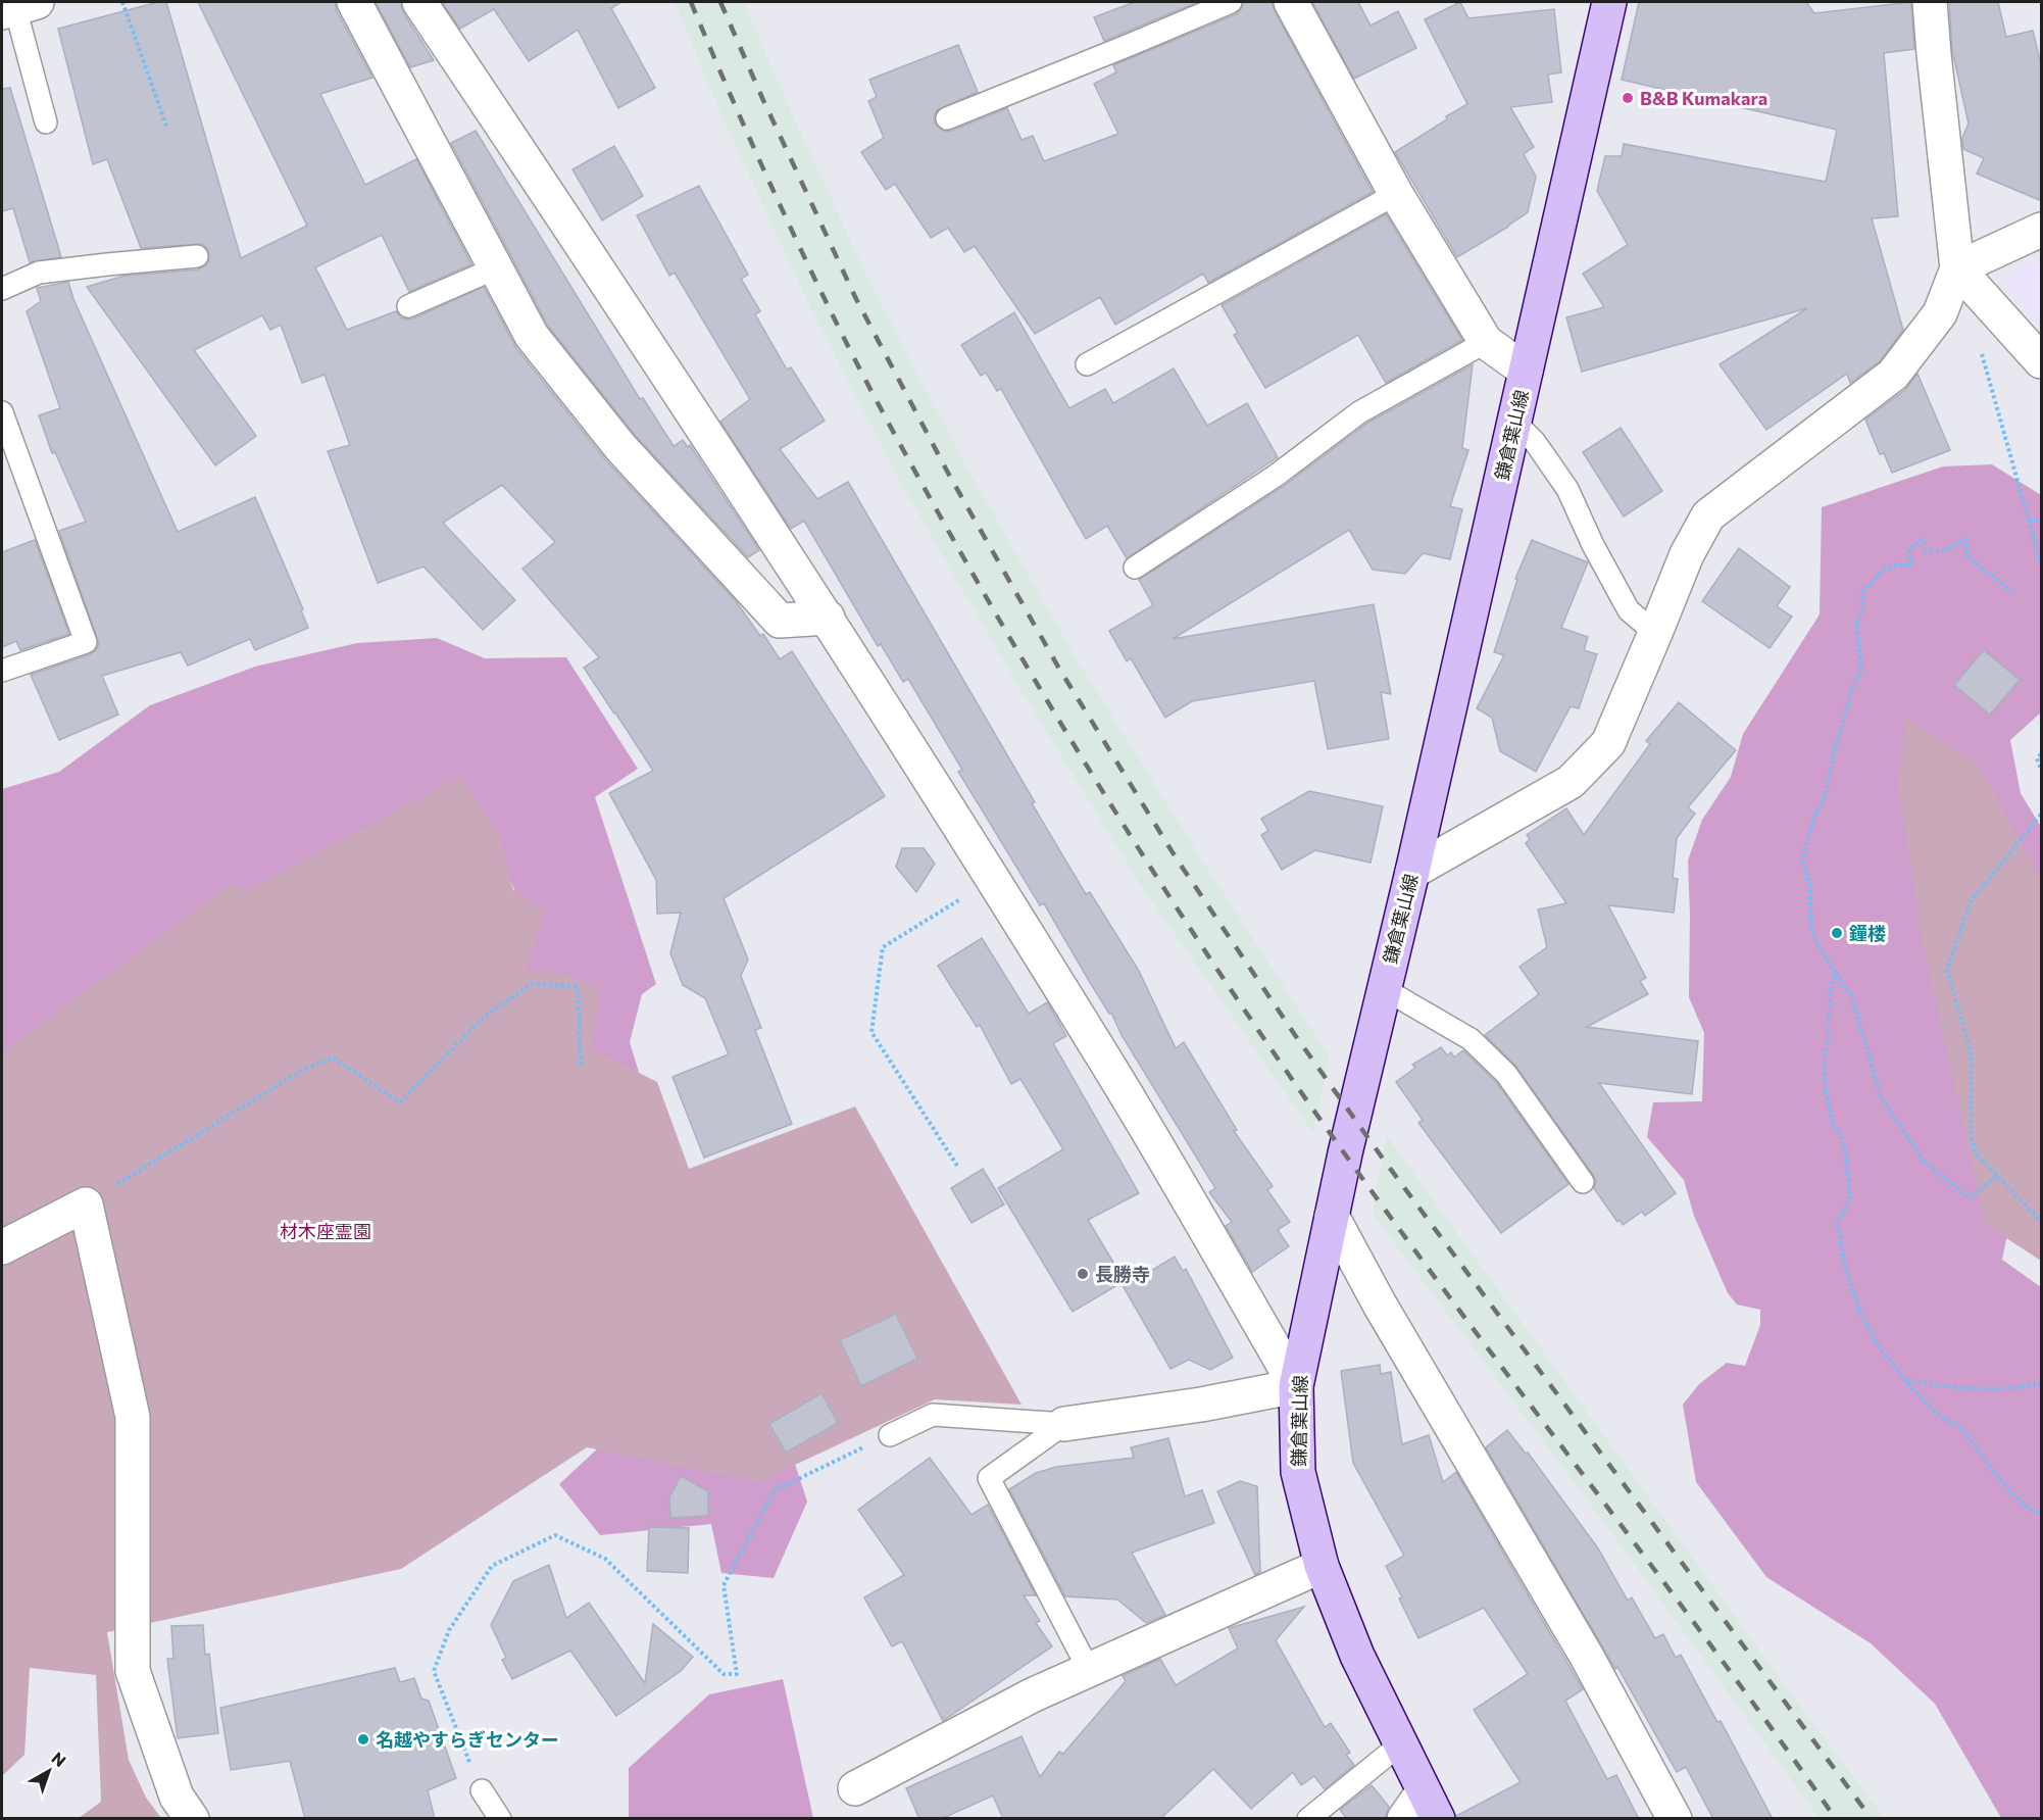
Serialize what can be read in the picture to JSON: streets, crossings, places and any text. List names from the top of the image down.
{
  "streets": {
    "main road": ["鎌倉葉山線"]
  },
  "parks": ["材木座霊園"],
  "places": [
    "B&B Kumakara",
    "鐘楼",
    "長勝寺",
    "名越やすらぎセンター"
  ],
  "north": "top right"
}
